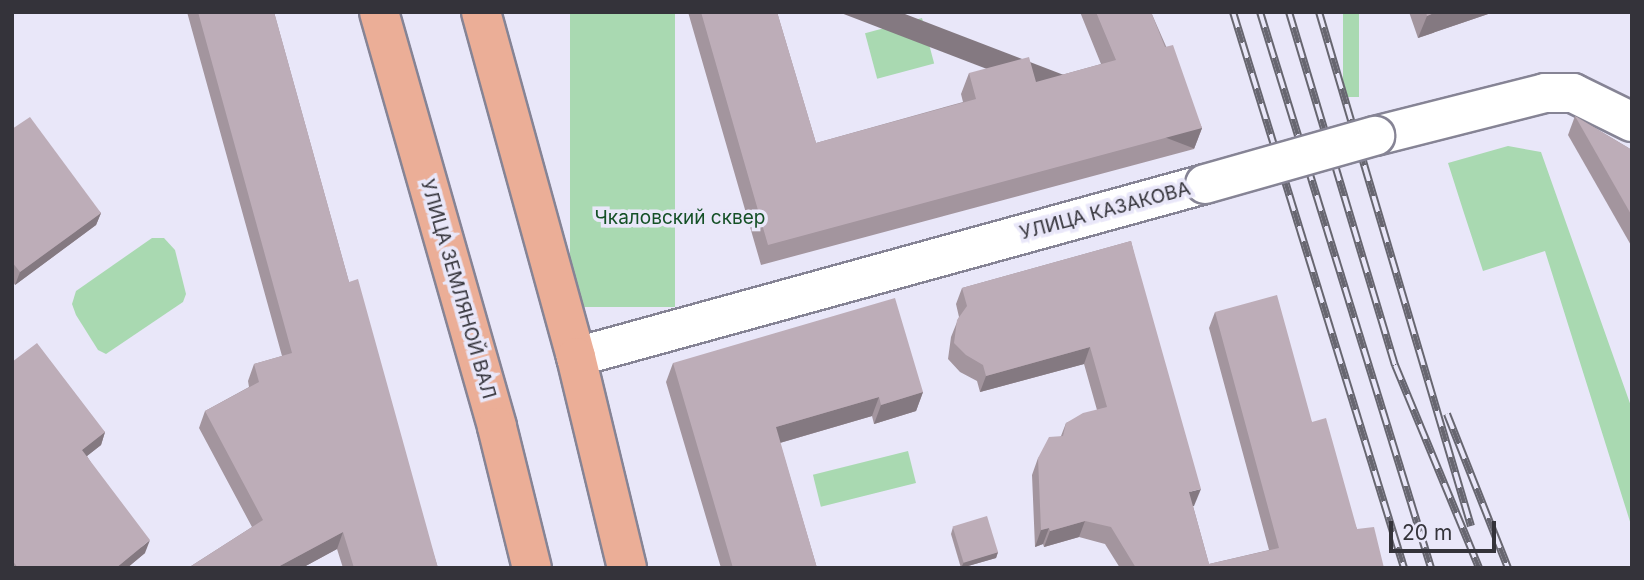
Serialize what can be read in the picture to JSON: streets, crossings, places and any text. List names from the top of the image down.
{
  "streets": {
    "main road": ["УЛИЦА ЗЕМЛЯНОЙ ВАЛ"],
    "street": ["УЛИЦА КАЗАКОВА"]
  },
  "parks": ["Чкаловский сквер"],
  "scale_bar": "20 m"
}
